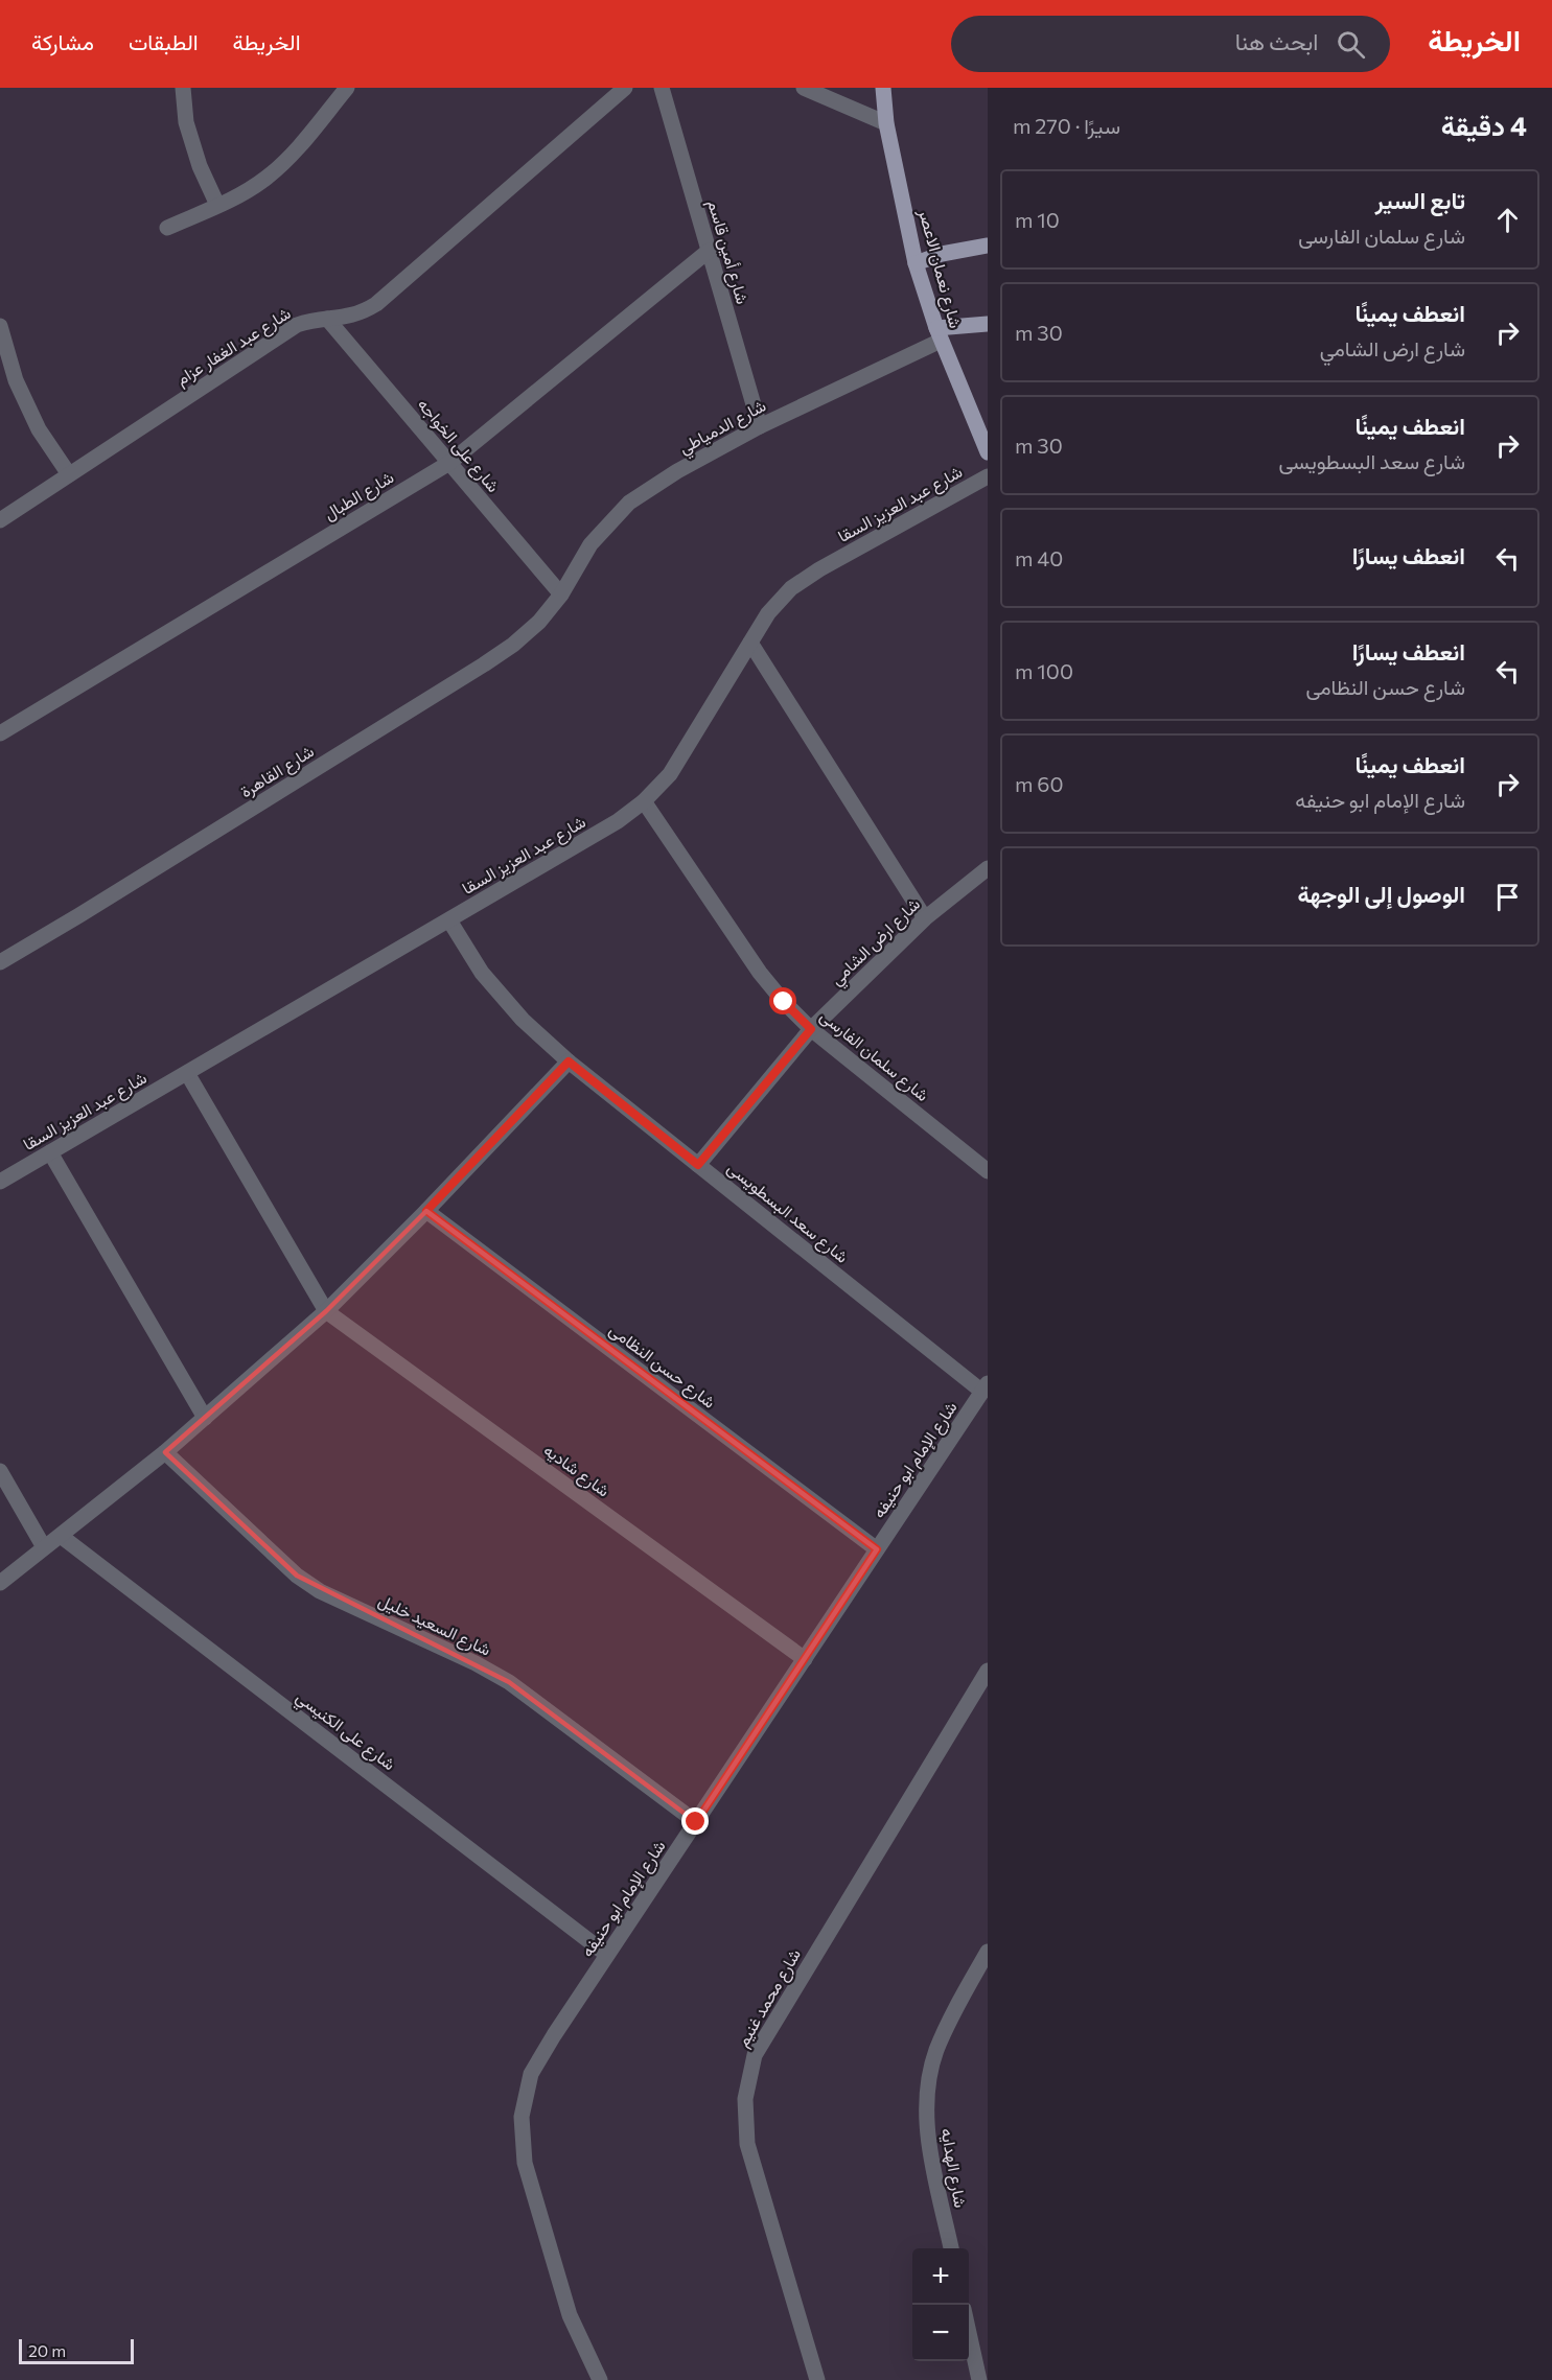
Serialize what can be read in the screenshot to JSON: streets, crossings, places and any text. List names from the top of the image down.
{
  "streets": {
    "main road": ["شارع نعمان الاعصر"],
    "street": [
      "شارع أمين قاسم",
      "شارع عبد الغفار عزام",
      "شارع الدمياطي",
      "شارع على الخواجه",
      "شارع الطبال",
      "شارع عبد العزيز السقا",
      "شارع القاهرة",
      "شارع ارض الشامي",
      "شارع سلمان الفارسى",
      "شارع سعد البسطويسى",
      "شارع حسن النظامى",
      "شارع الإمام ابو حنيفه",
      "شارع شاديه",
      "شارع السعيد خليل",
      "شارع على الكنيسي",
      "شارع محمد غنيم",
      "شارع الهدايه"
    ]
  },
  "crossings": [
    ["شارع أمين قاسم", "شارع الدمياطي"],
    ["شارع أمين قاسم", "شارع الطبال"],
    ["شارع نعمان الاعصر", "شارع الدمياطي"],
    ["شارع عبد الغفار عزام", "شارع على الخواجه"],
    ["شارع الدمياطي", "شارع على الخواجه"],
    ["شارع الدمياطي", "شارع القاهرة"],
    ["شارع على الخواجه", "شارع الطبال"],
    ["شارع على الخواجه", "شارع القاهرة"],
    ["شارع عبد العزيز السقا", "شارع سلمان الفارسى"],
    ["شارع عبد العزيز السقا", "شارع سعد البسطويسى"],
    ["شارع ارض الشامي", "شارع سلمان الفارسى"],
    ["شارع ارض الشامي", "شارع سعد البسطويسى"],
    ["شارع سعد البسطويسى", "شارع الإمام ابو حنيفه"],
    ["شارع حسن النظامى", "شارع الإمام ابو حنيفه"],
    ["شارع الإمام ابو حنيفه", "شارع شاديه"],
    ["شارع الإمام ابو حنيفه", "شارع السعيد خليل"],
    ["شارع الإمام ابو حنيفه", "شارع على الكنيسي"]
  ],
  "scale_bar": "20 m",
  "page": {
    "header": "الخريطة",
    "search": "ابحث هنا",
    "nav": ["الخريطة", "الطبقات", "مشاركة"],
    "heading": ["4 دقيقة", "سيرًا · 270 m"],
    "list": [
      ["تابع السير", "شارع سلمان الفارسى", "10 m"],
      ["انعطف يمينًا", "شارع ارض الشامي", "30 m"],
      ["انعطف يمينًا", "شارع سعد البسطويسى", "30 m"],
      ["انعطف يسارًا", "40 m"],
      ["انعطف يسارًا", "شارع حسن النظامى", "100 m"],
      ["انعطف يمينًا", "شارع الإمام ابو حنيفه", "60 m"],
      "الوصول إلى الوجهة"
    ],
    "map_buttons": ["+", "−"],
    "scale": "20 m"
  }
}
